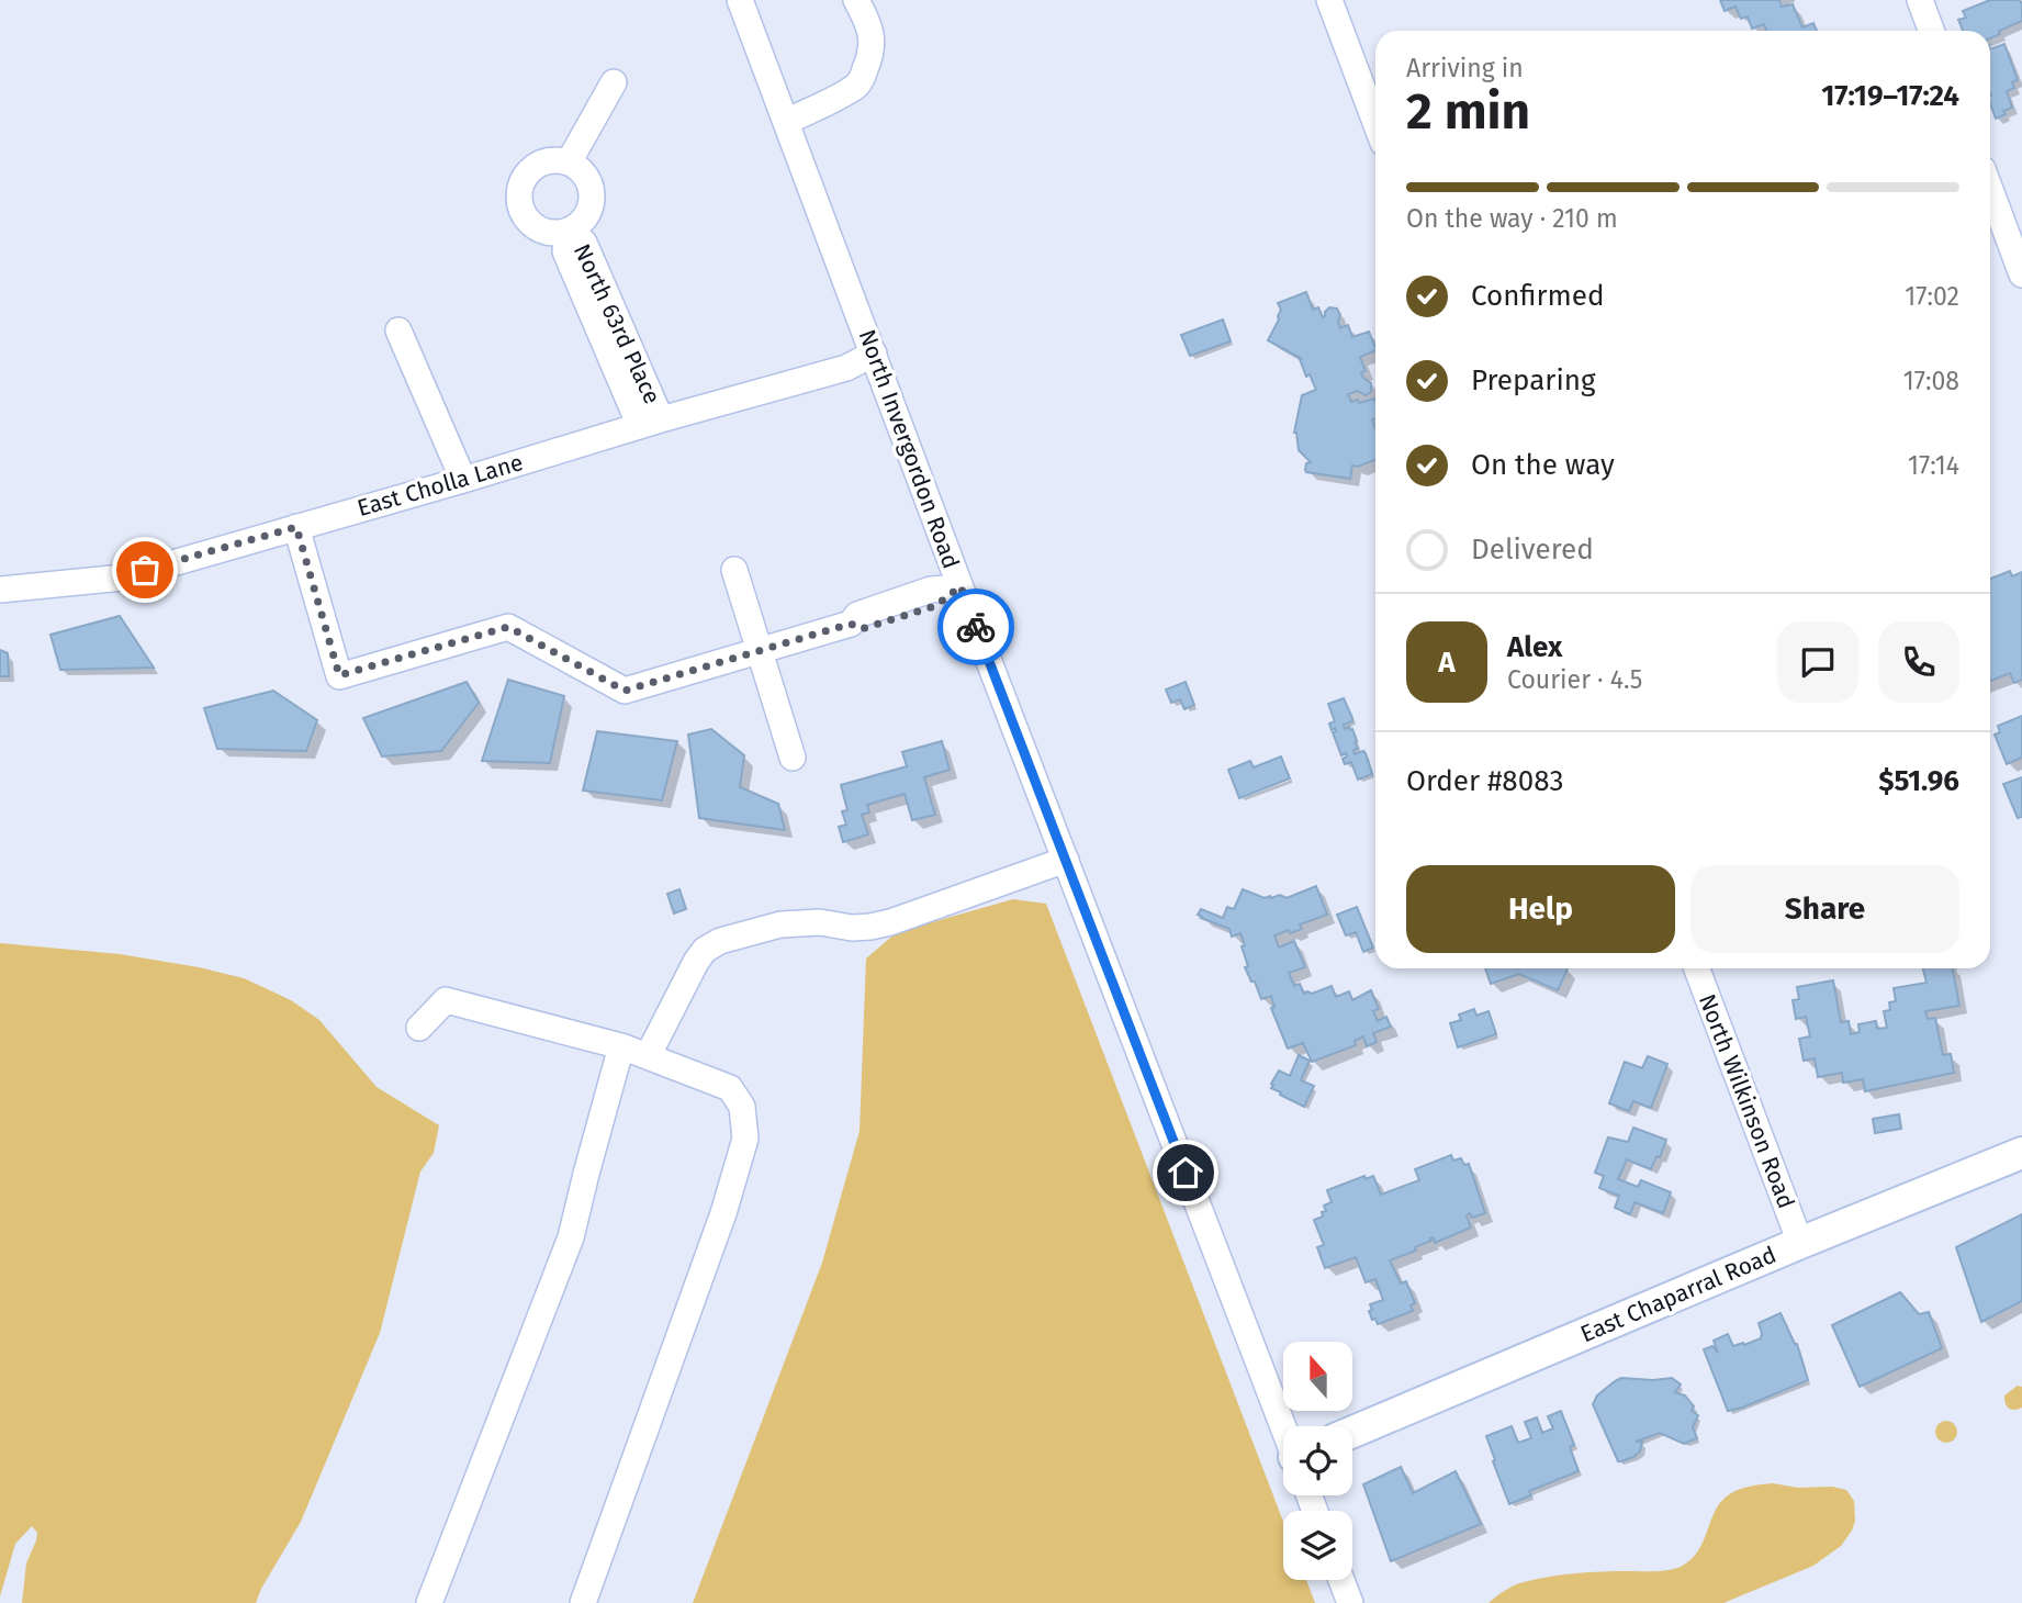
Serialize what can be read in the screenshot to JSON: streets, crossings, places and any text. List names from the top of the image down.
{
  "streets": {
    "main road": ["East Chaparral Road"],
    "street": [
      "North 63rd Place",
      "North Invergordon Road",
      "East Cholla Lane",
      "North Wilkinson Road"
    ]
  },
  "crossings": [
    ["North 63rd Place", "East Cholla Lane"],
    ["North Invergordon Road", "East Cholla Lane"],
    ["North Wilkinson Road", "East Chaparral Road"]
  ],
  "north": "top",
  "page": {
    "heading": ["2 min", "Arriving in", "17:19–17:24"],
    "panel": [
      "Alex",
      "Courier · 4.5",
      "Order #8083",
      "$51.96"
    ],
    "bar": "On the way · 210 m",
    "list": [
      ["Confirmed", "17:02"],
      ["Preparing", "17:08"],
      ["On the way", "17:14"],
      "Delivered"
    ],
    "round": "A",
    "buttons": ["Help", "Share"]
  }
}
